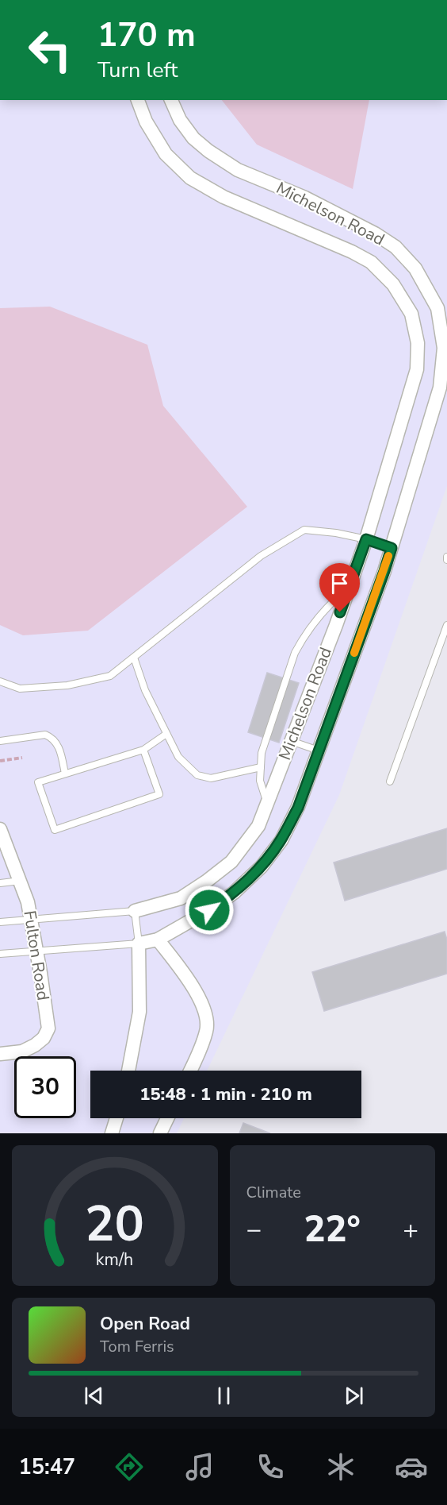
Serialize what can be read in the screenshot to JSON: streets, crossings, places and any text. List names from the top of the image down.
{
  "streets": {
    "street": ["Michelson Road", "Fulton Road"]
  },
  "page": {
    "turn": ["170 m", "Turn left"],
    "limit": "30",
    "trip": "15:48 · 1 min · 210 m",
    "tile": "Climate",
    "heat": ["−", "22°", "+"],
    "song": ["Open Road", "Tom Ferris"],
    "tabs": "15:47",
    "gauge": ["20", "km/h"]
  }
}
